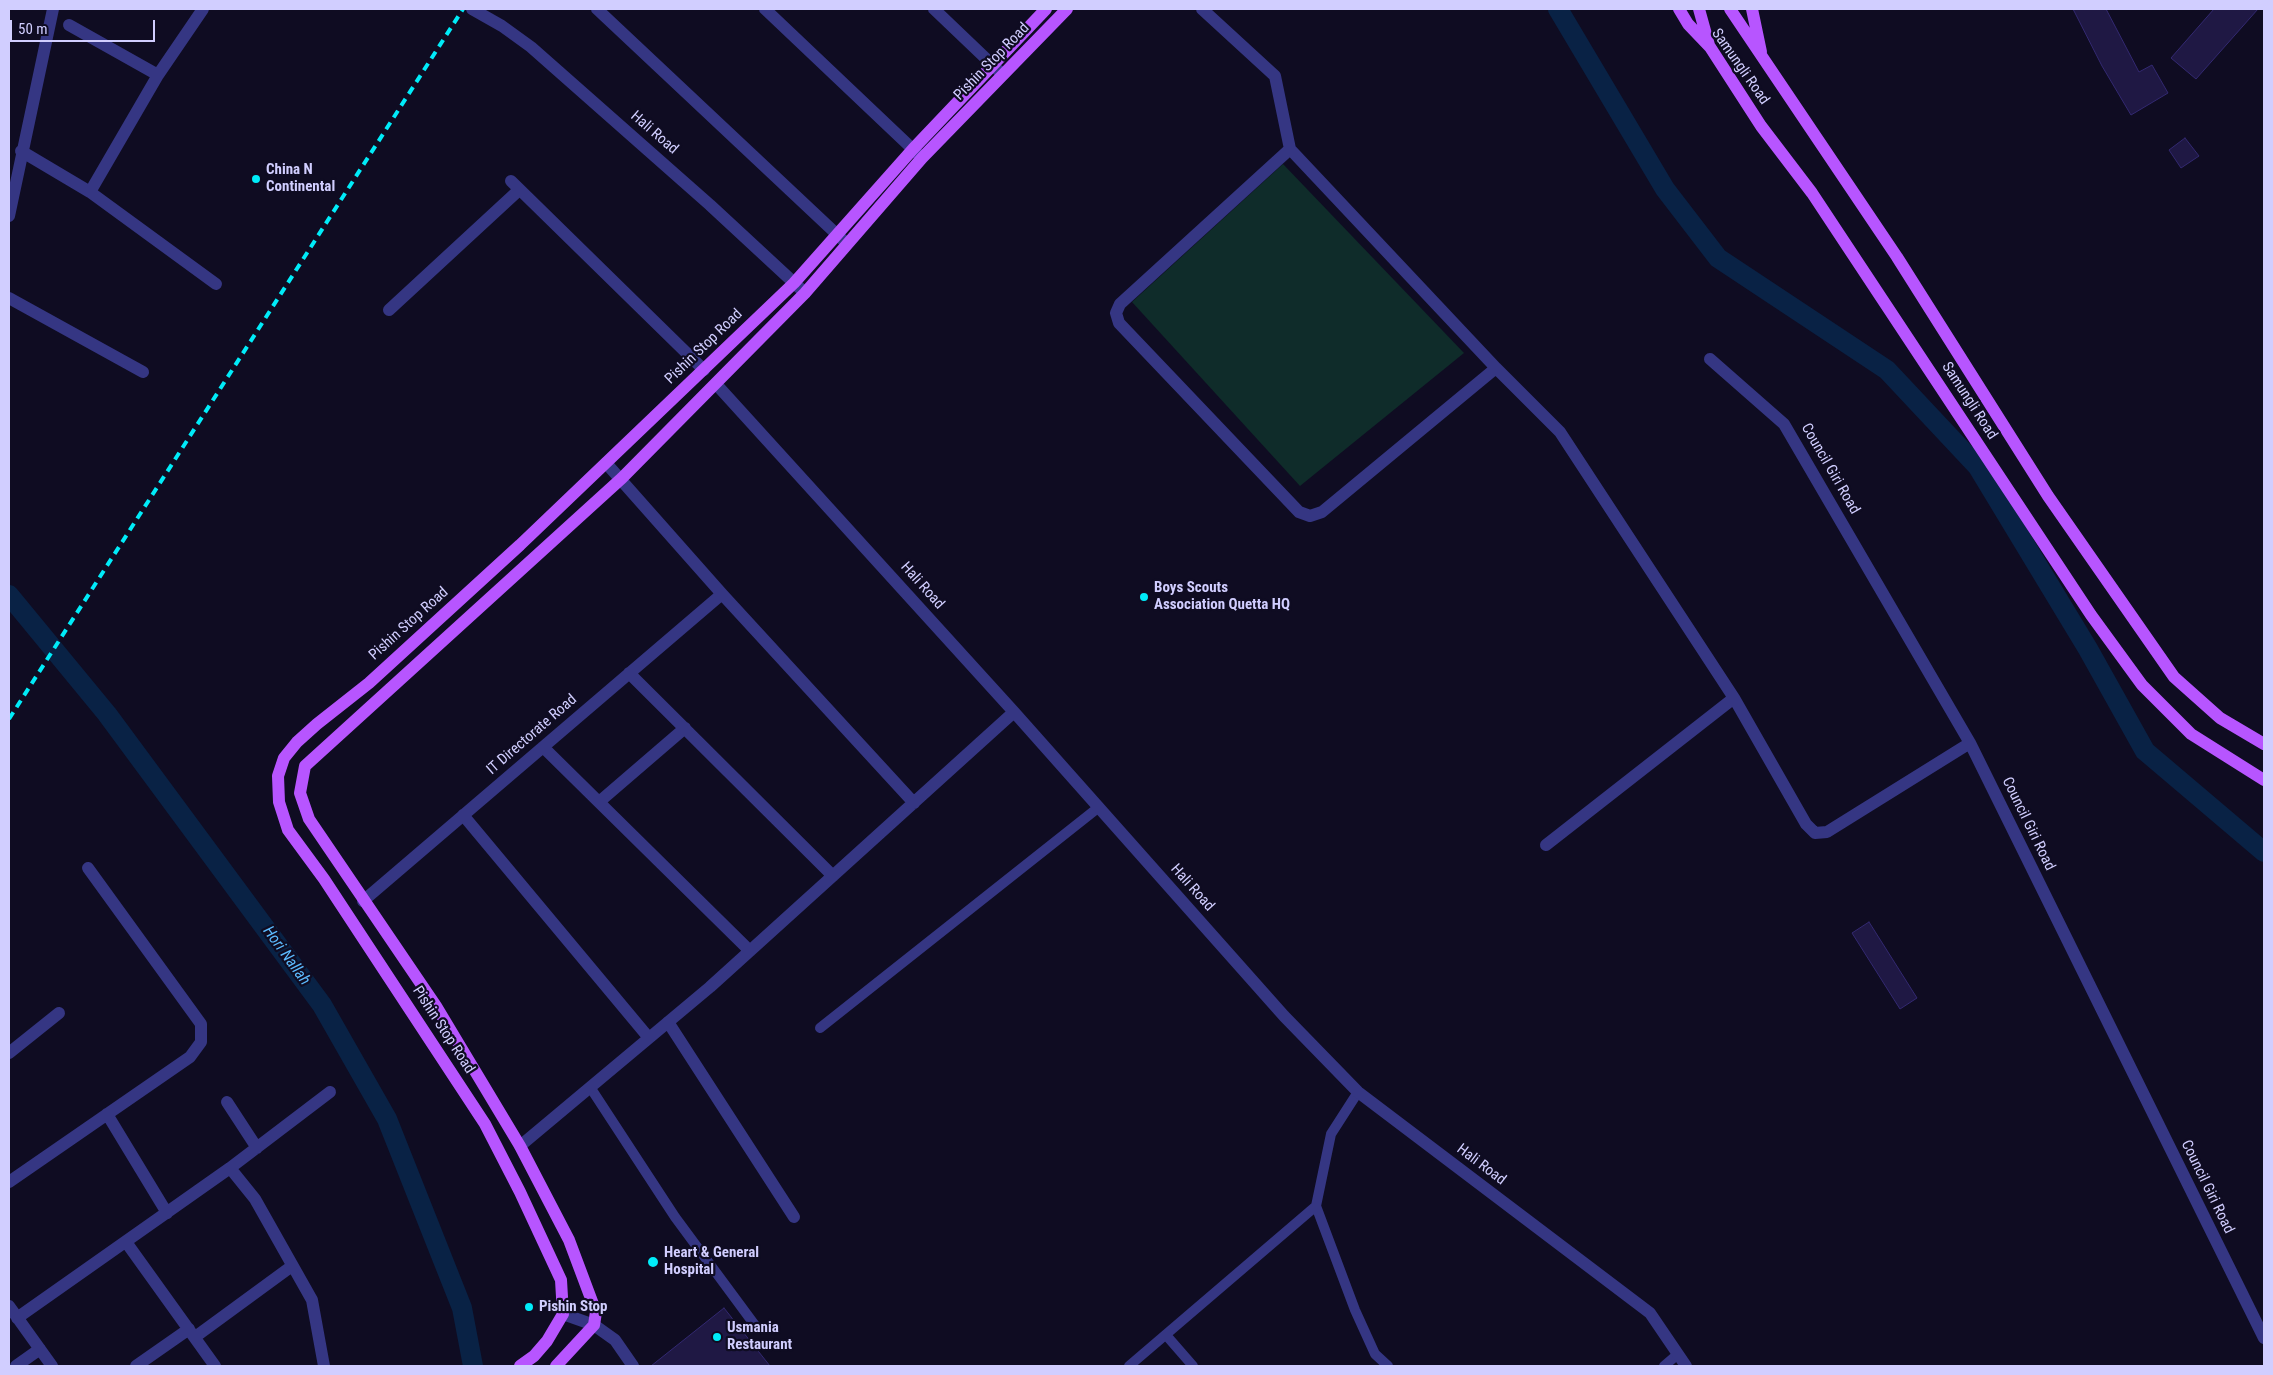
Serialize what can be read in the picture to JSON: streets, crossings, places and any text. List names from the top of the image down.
{
  "streets": {
    "main road": ["Pishin Stop Road", "Samungli Road"],
    "street": ["Hali Road", "Council Giri Road", "IT Directorate Road"]
  },
  "crossings": [
    ["Pishin Stop Road", "Hali Road"],
    ["Pishin Stop Road", "IT Directorate Road"]
  ],
  "water": ["Hori Nallah"],
  "places": [
    "China N Continental",
    "Boys Scouts Association Quetta HQ",
    "Heart & General Hospital",
    "Pishin Stop",
    "Usmania Restaurant"
  ],
  "scale_bar": "50 m"
}
